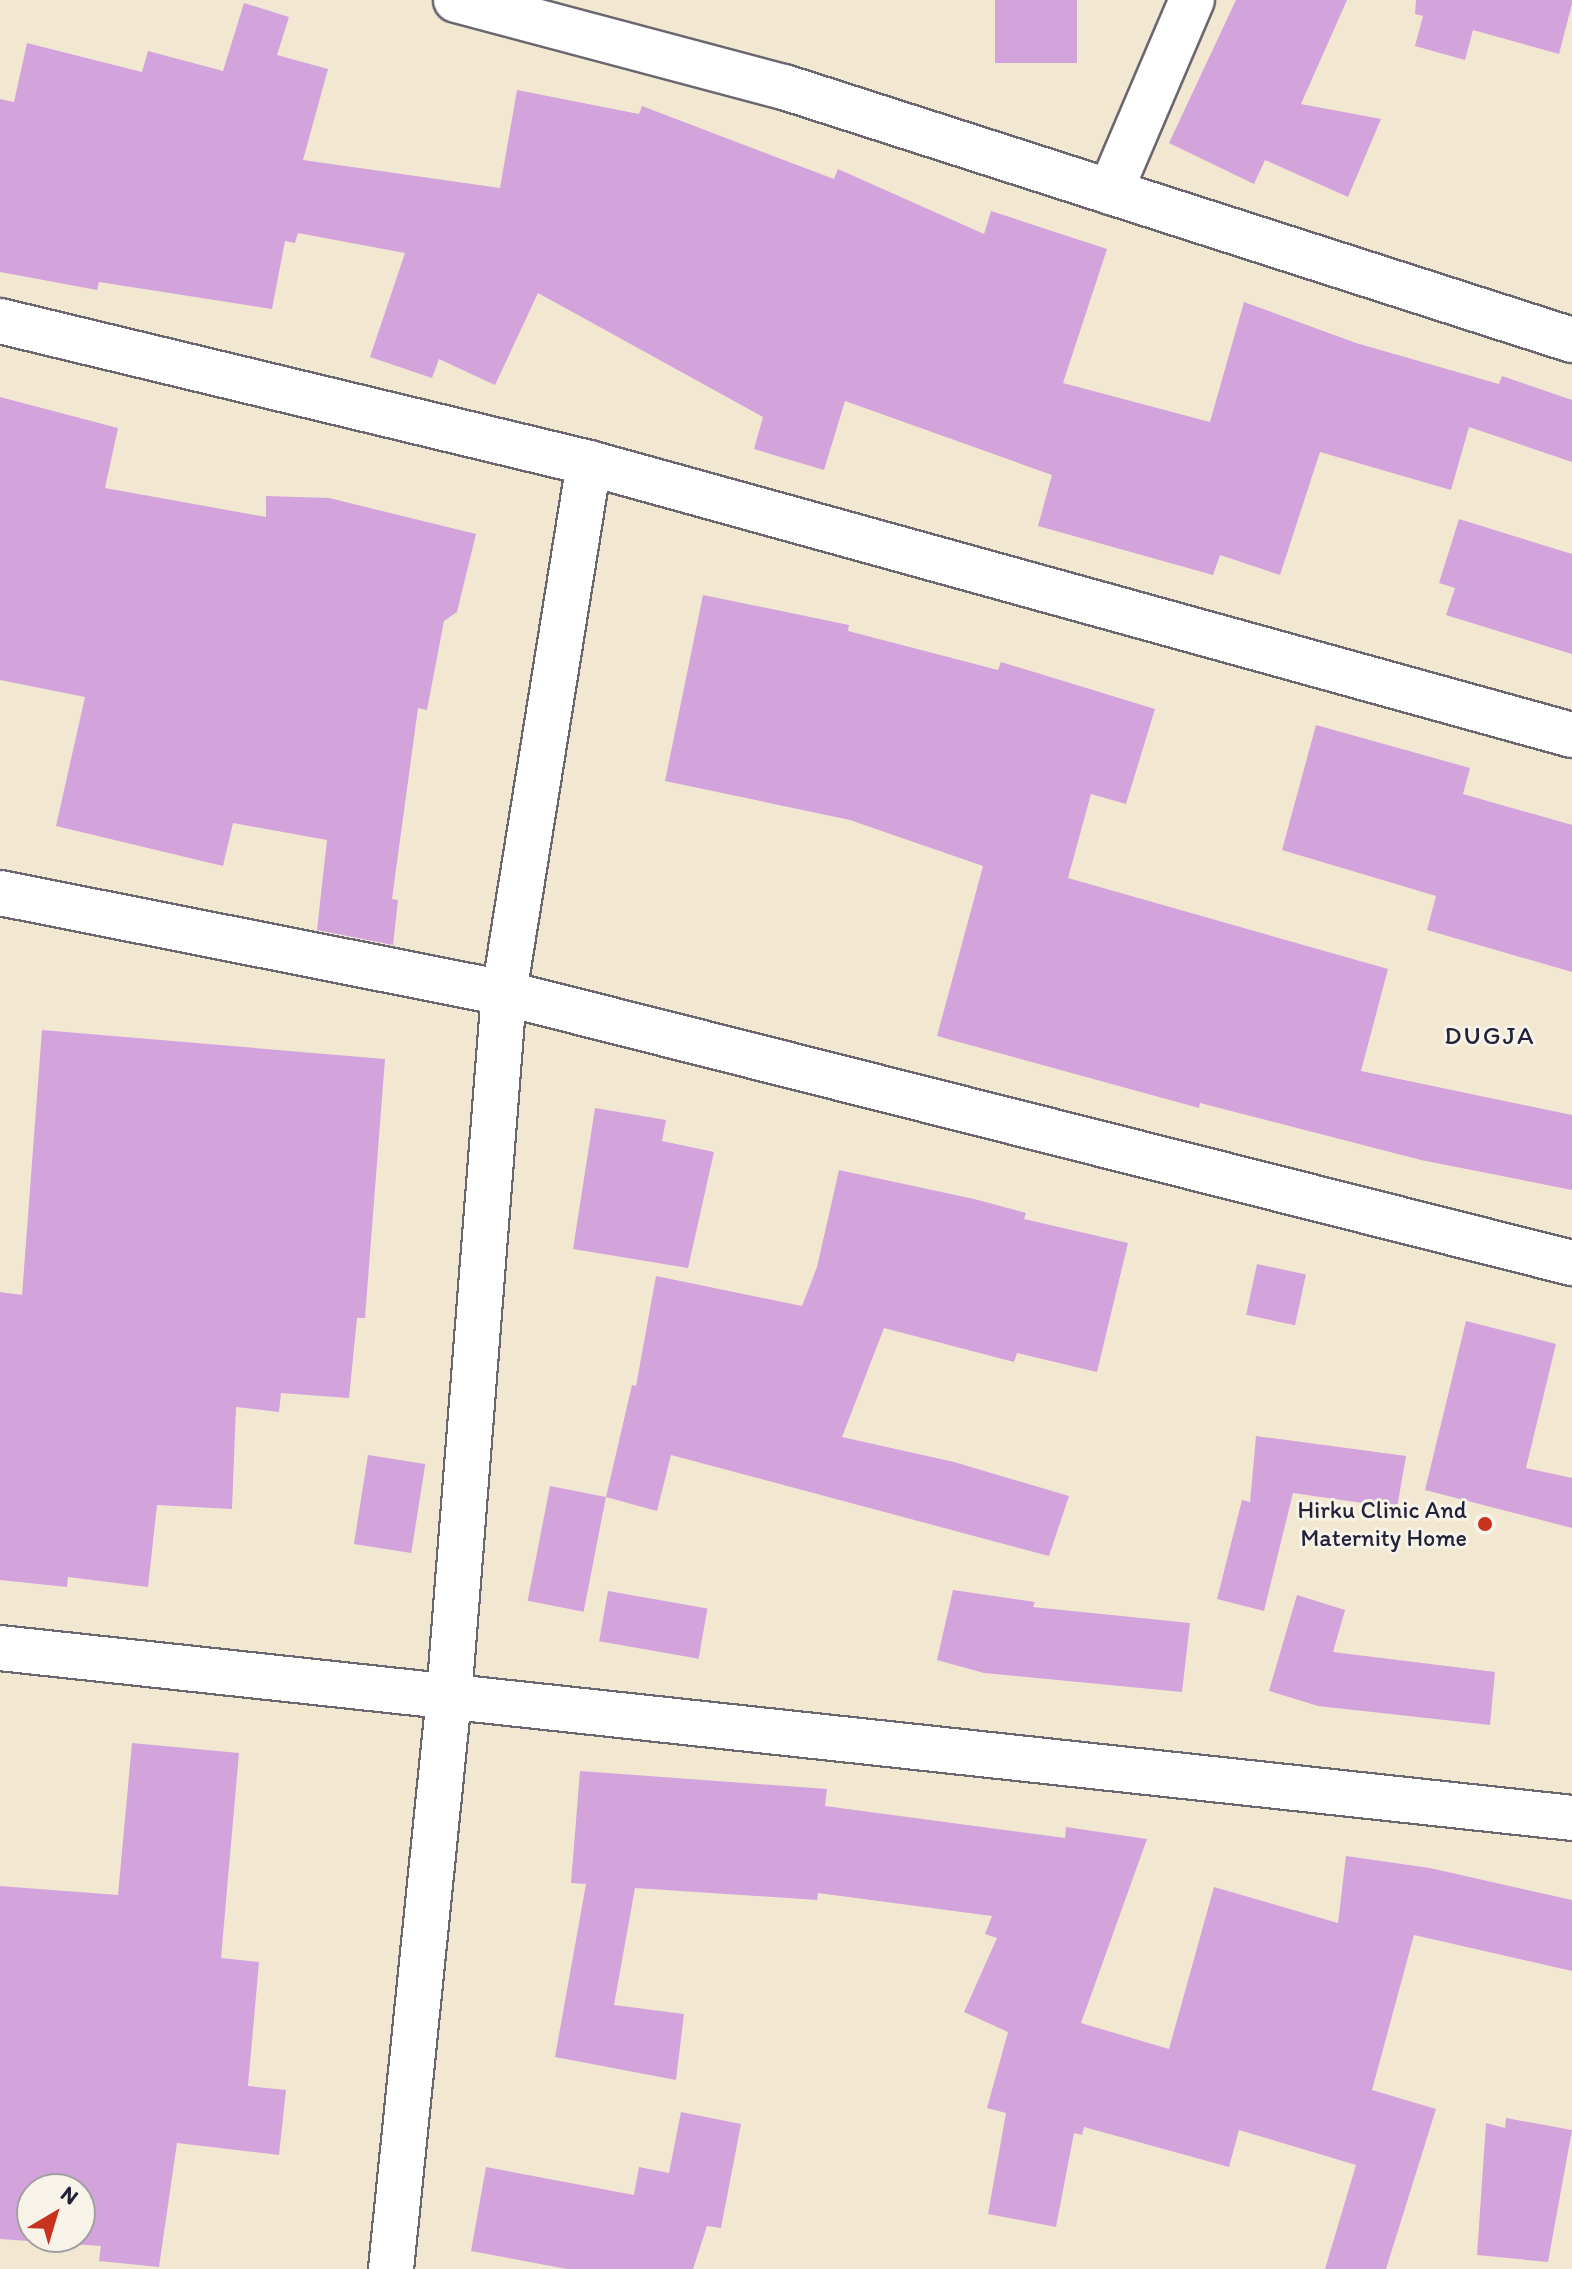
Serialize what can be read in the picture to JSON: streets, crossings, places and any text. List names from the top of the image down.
{
  "districts": ["DUGJA"],
  "places": ["Hirku Clinic And Maternity Home"],
  "north": "top right"
}
